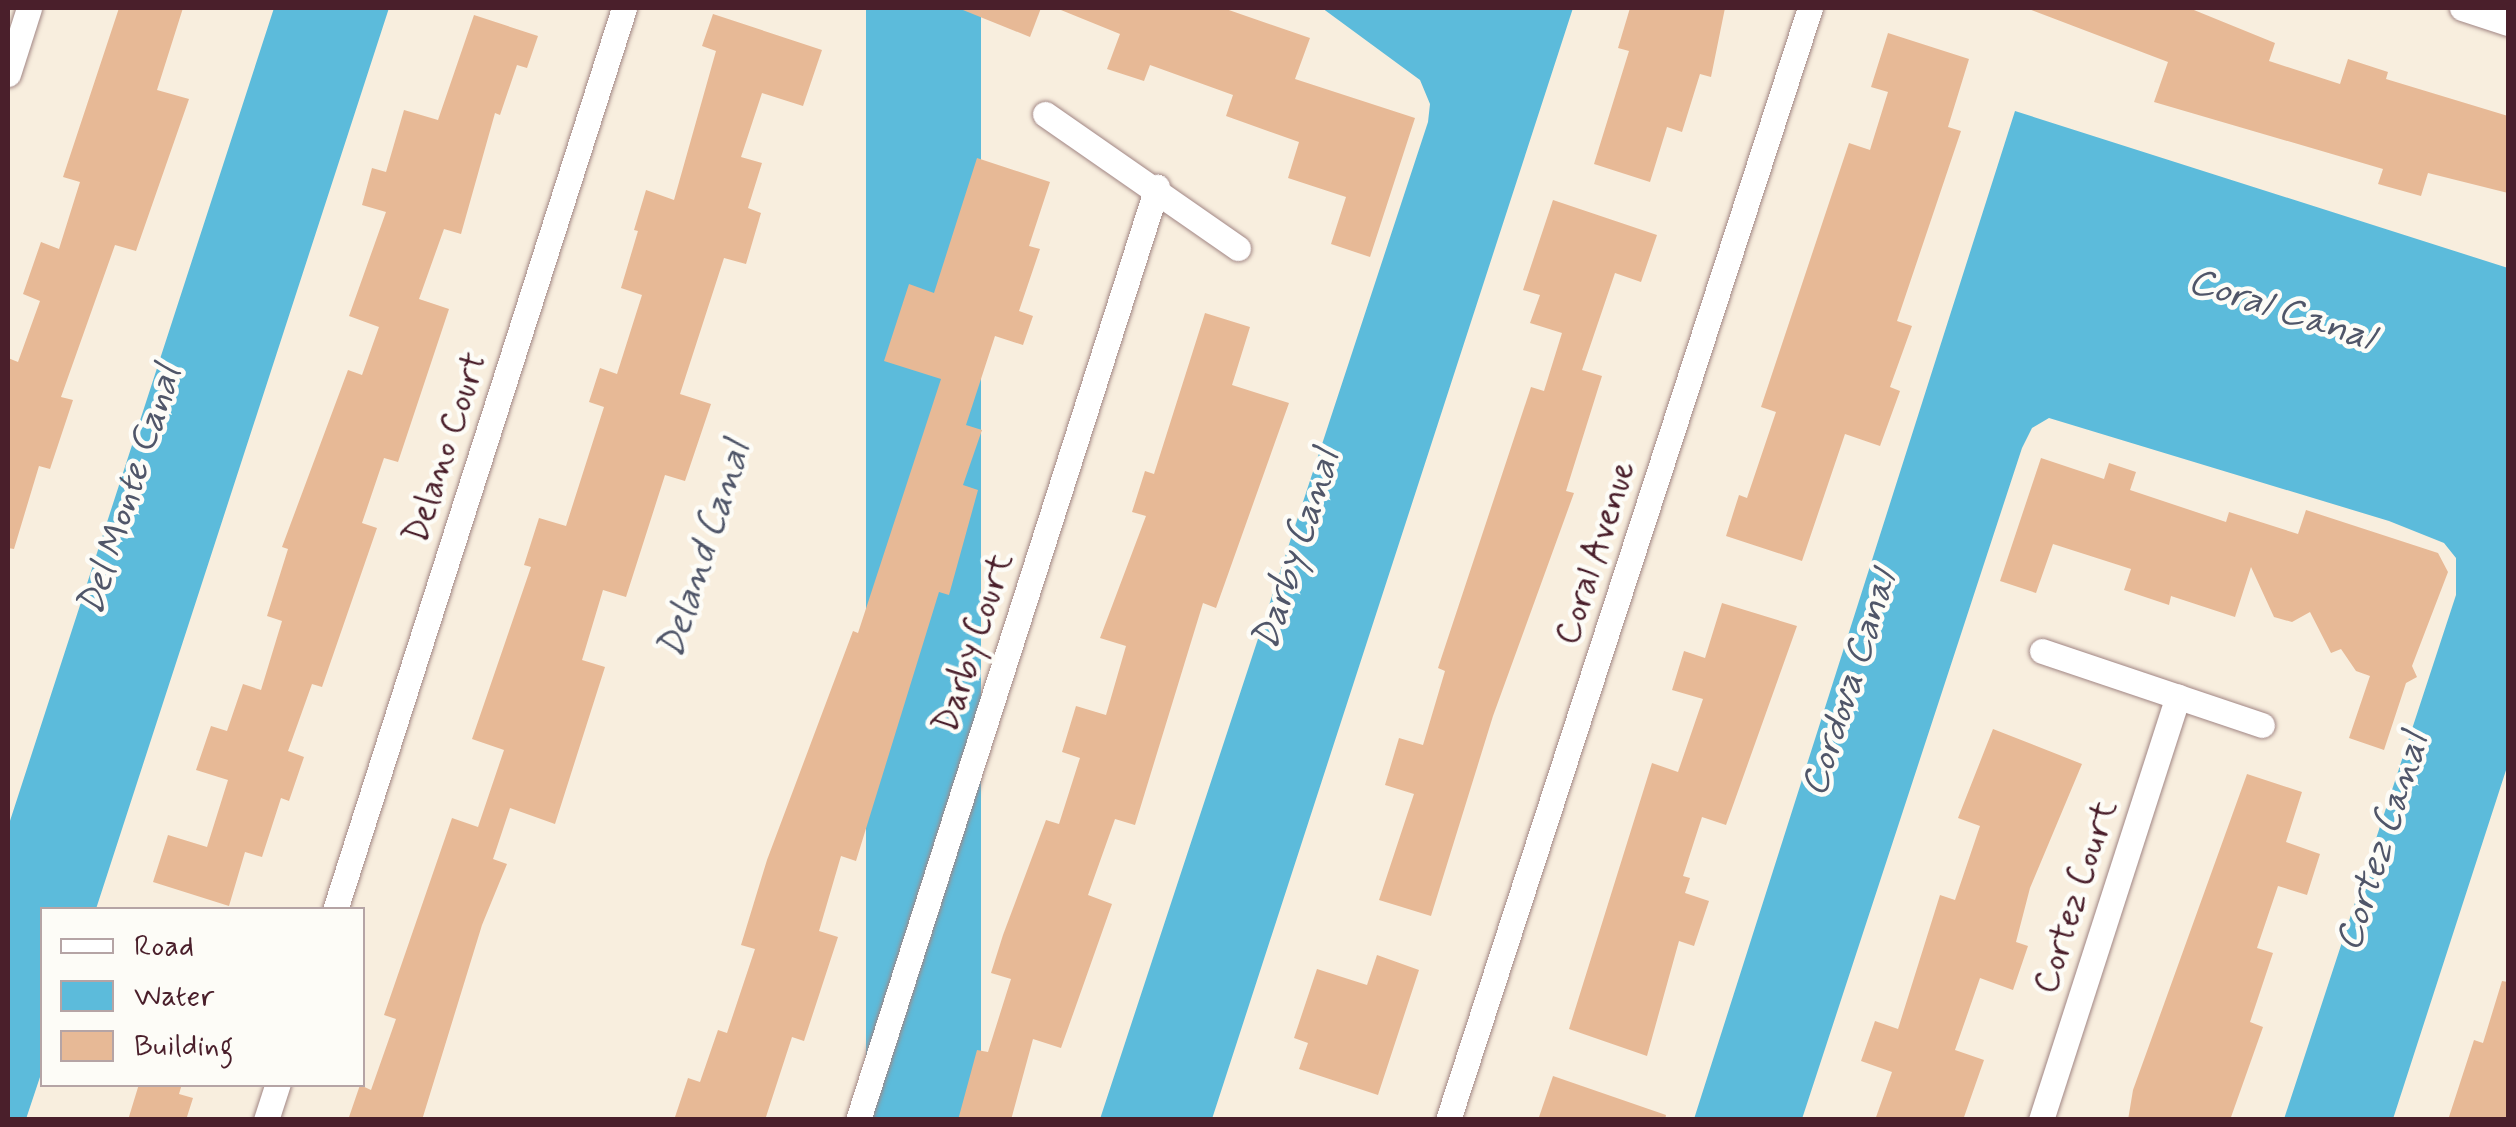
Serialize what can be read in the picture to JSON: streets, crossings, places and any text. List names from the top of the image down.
{
  "streets": {
    "street": [
      "Delano Court",
      "Coral Avenue",
      "Darby Court",
      "Cortez Court"
    ]
  },
  "water": [
    "Coral Canal",
    "Del Monte Canal",
    "Deland Canal",
    "Darby Canal",
    "Cordova Canal",
    "Cortez Canal"
  ],
  "legend": ["Road", "Water", "Building"]
}
